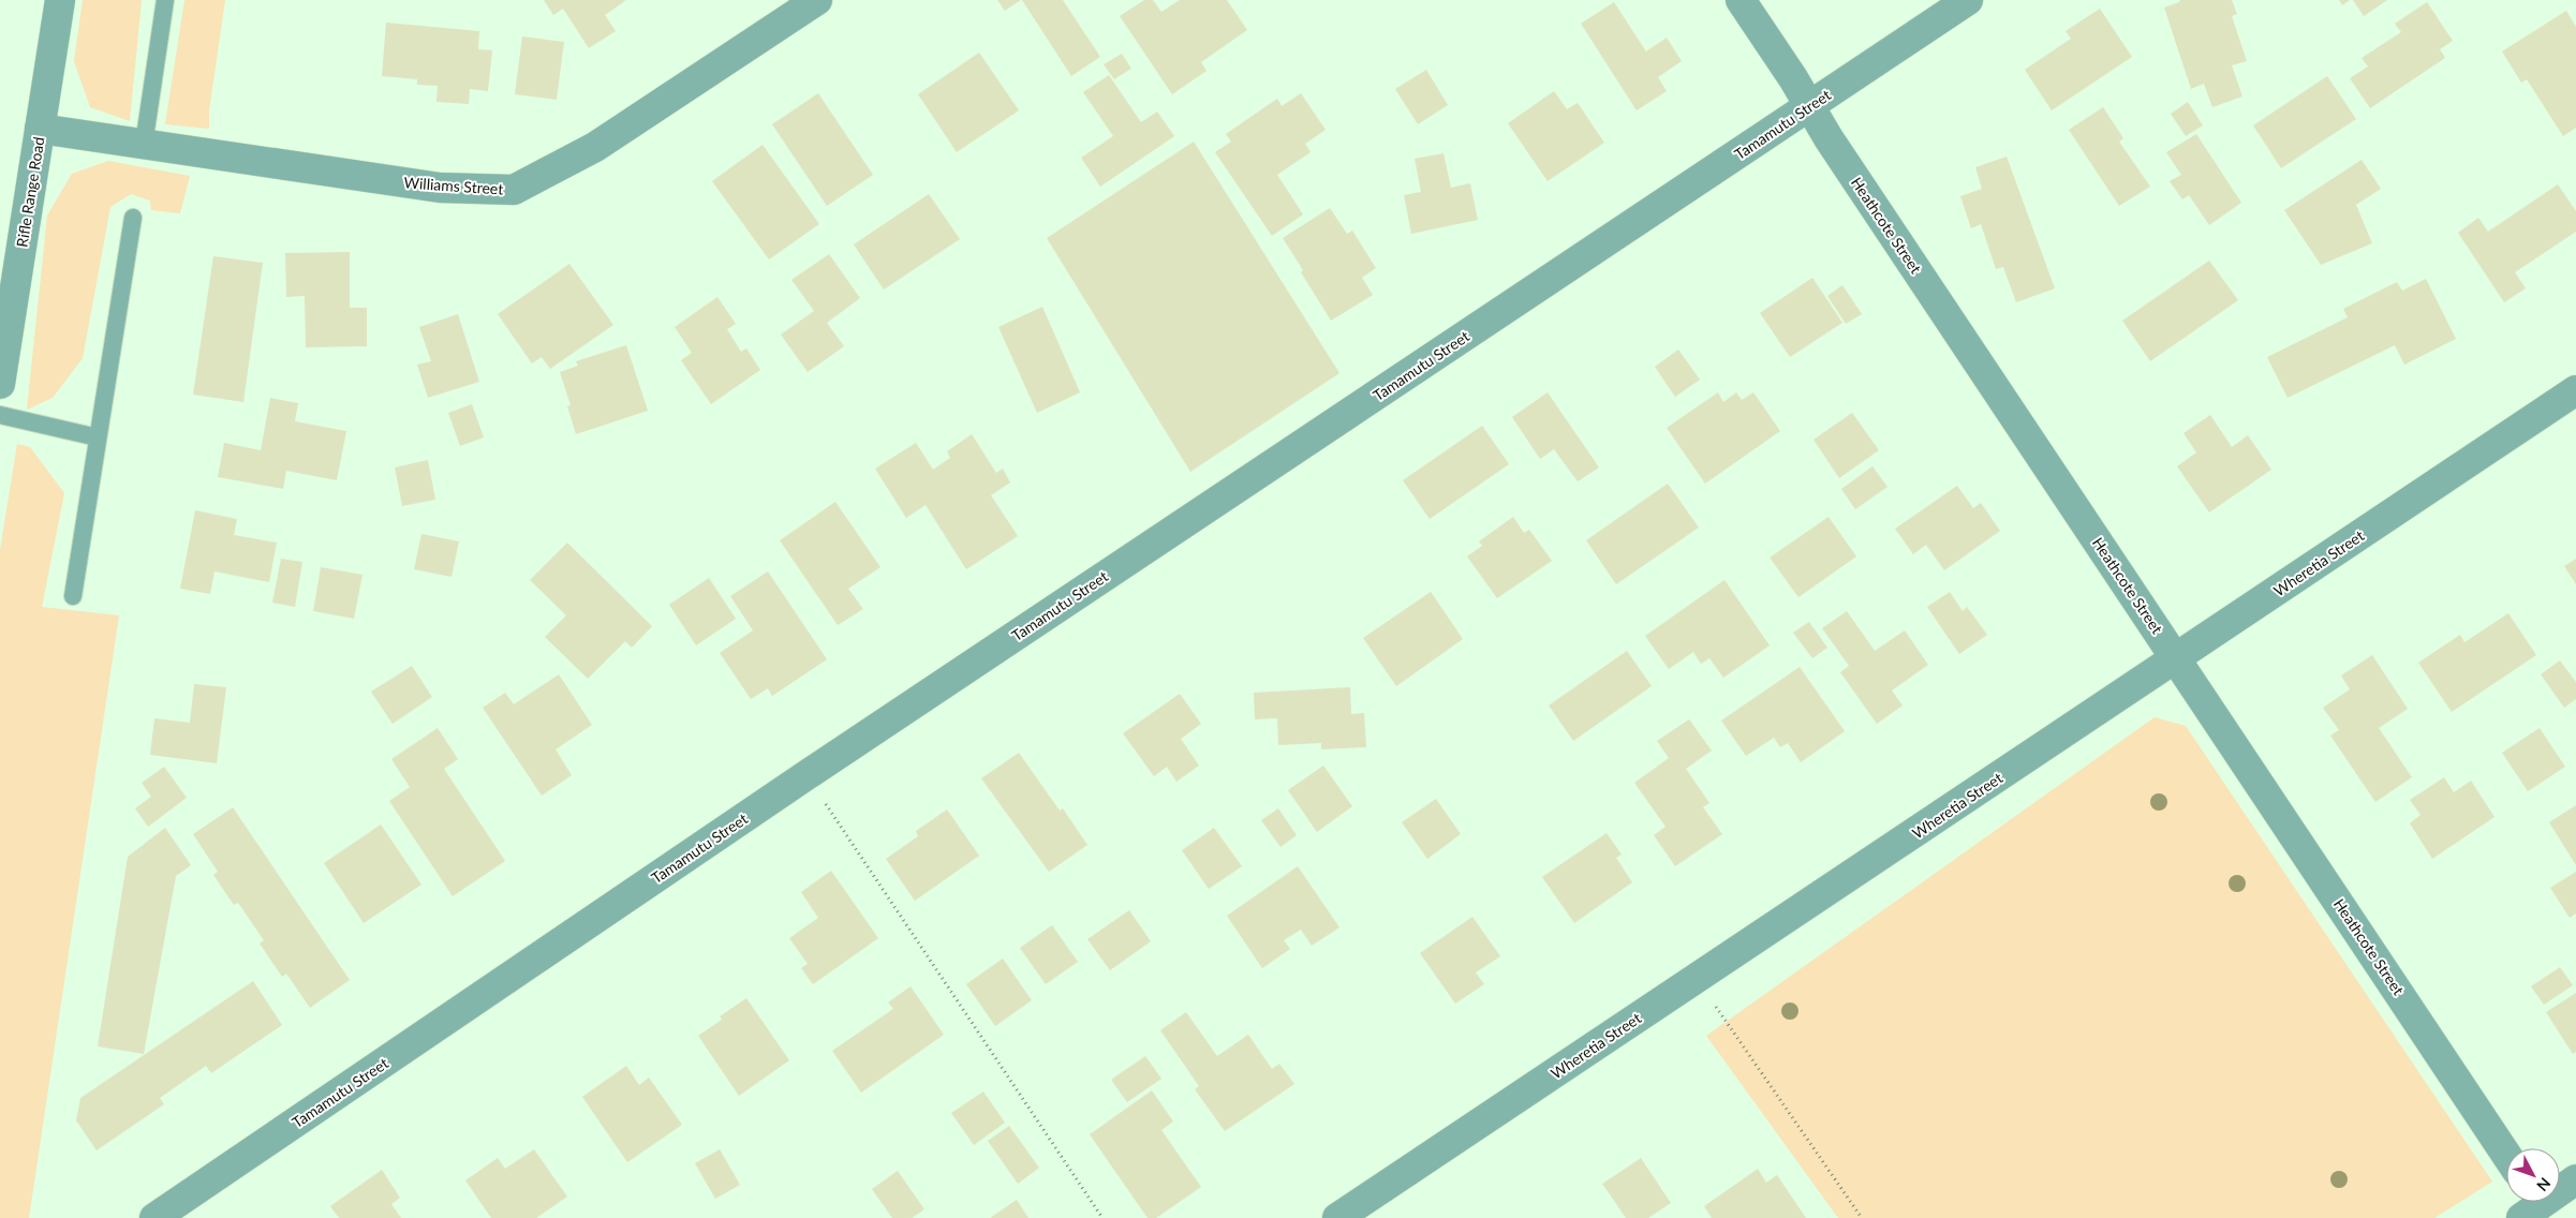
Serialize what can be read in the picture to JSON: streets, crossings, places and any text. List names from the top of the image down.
{
  "streets": {
    "street": [
      "Tamamutu Street",
      "Williams Street",
      "Rifle Range Road",
      "Heathcote Street",
      "Wheretia Street"
    ]
  },
  "crossings": [
    ["Tamamutu Street", "Heathcote Street"],
    ["Williams Street", "Rifle Range Road"],
    ["Heathcote Street", "Wheretia Street"]
  ],
  "north": "bottom right"
}
